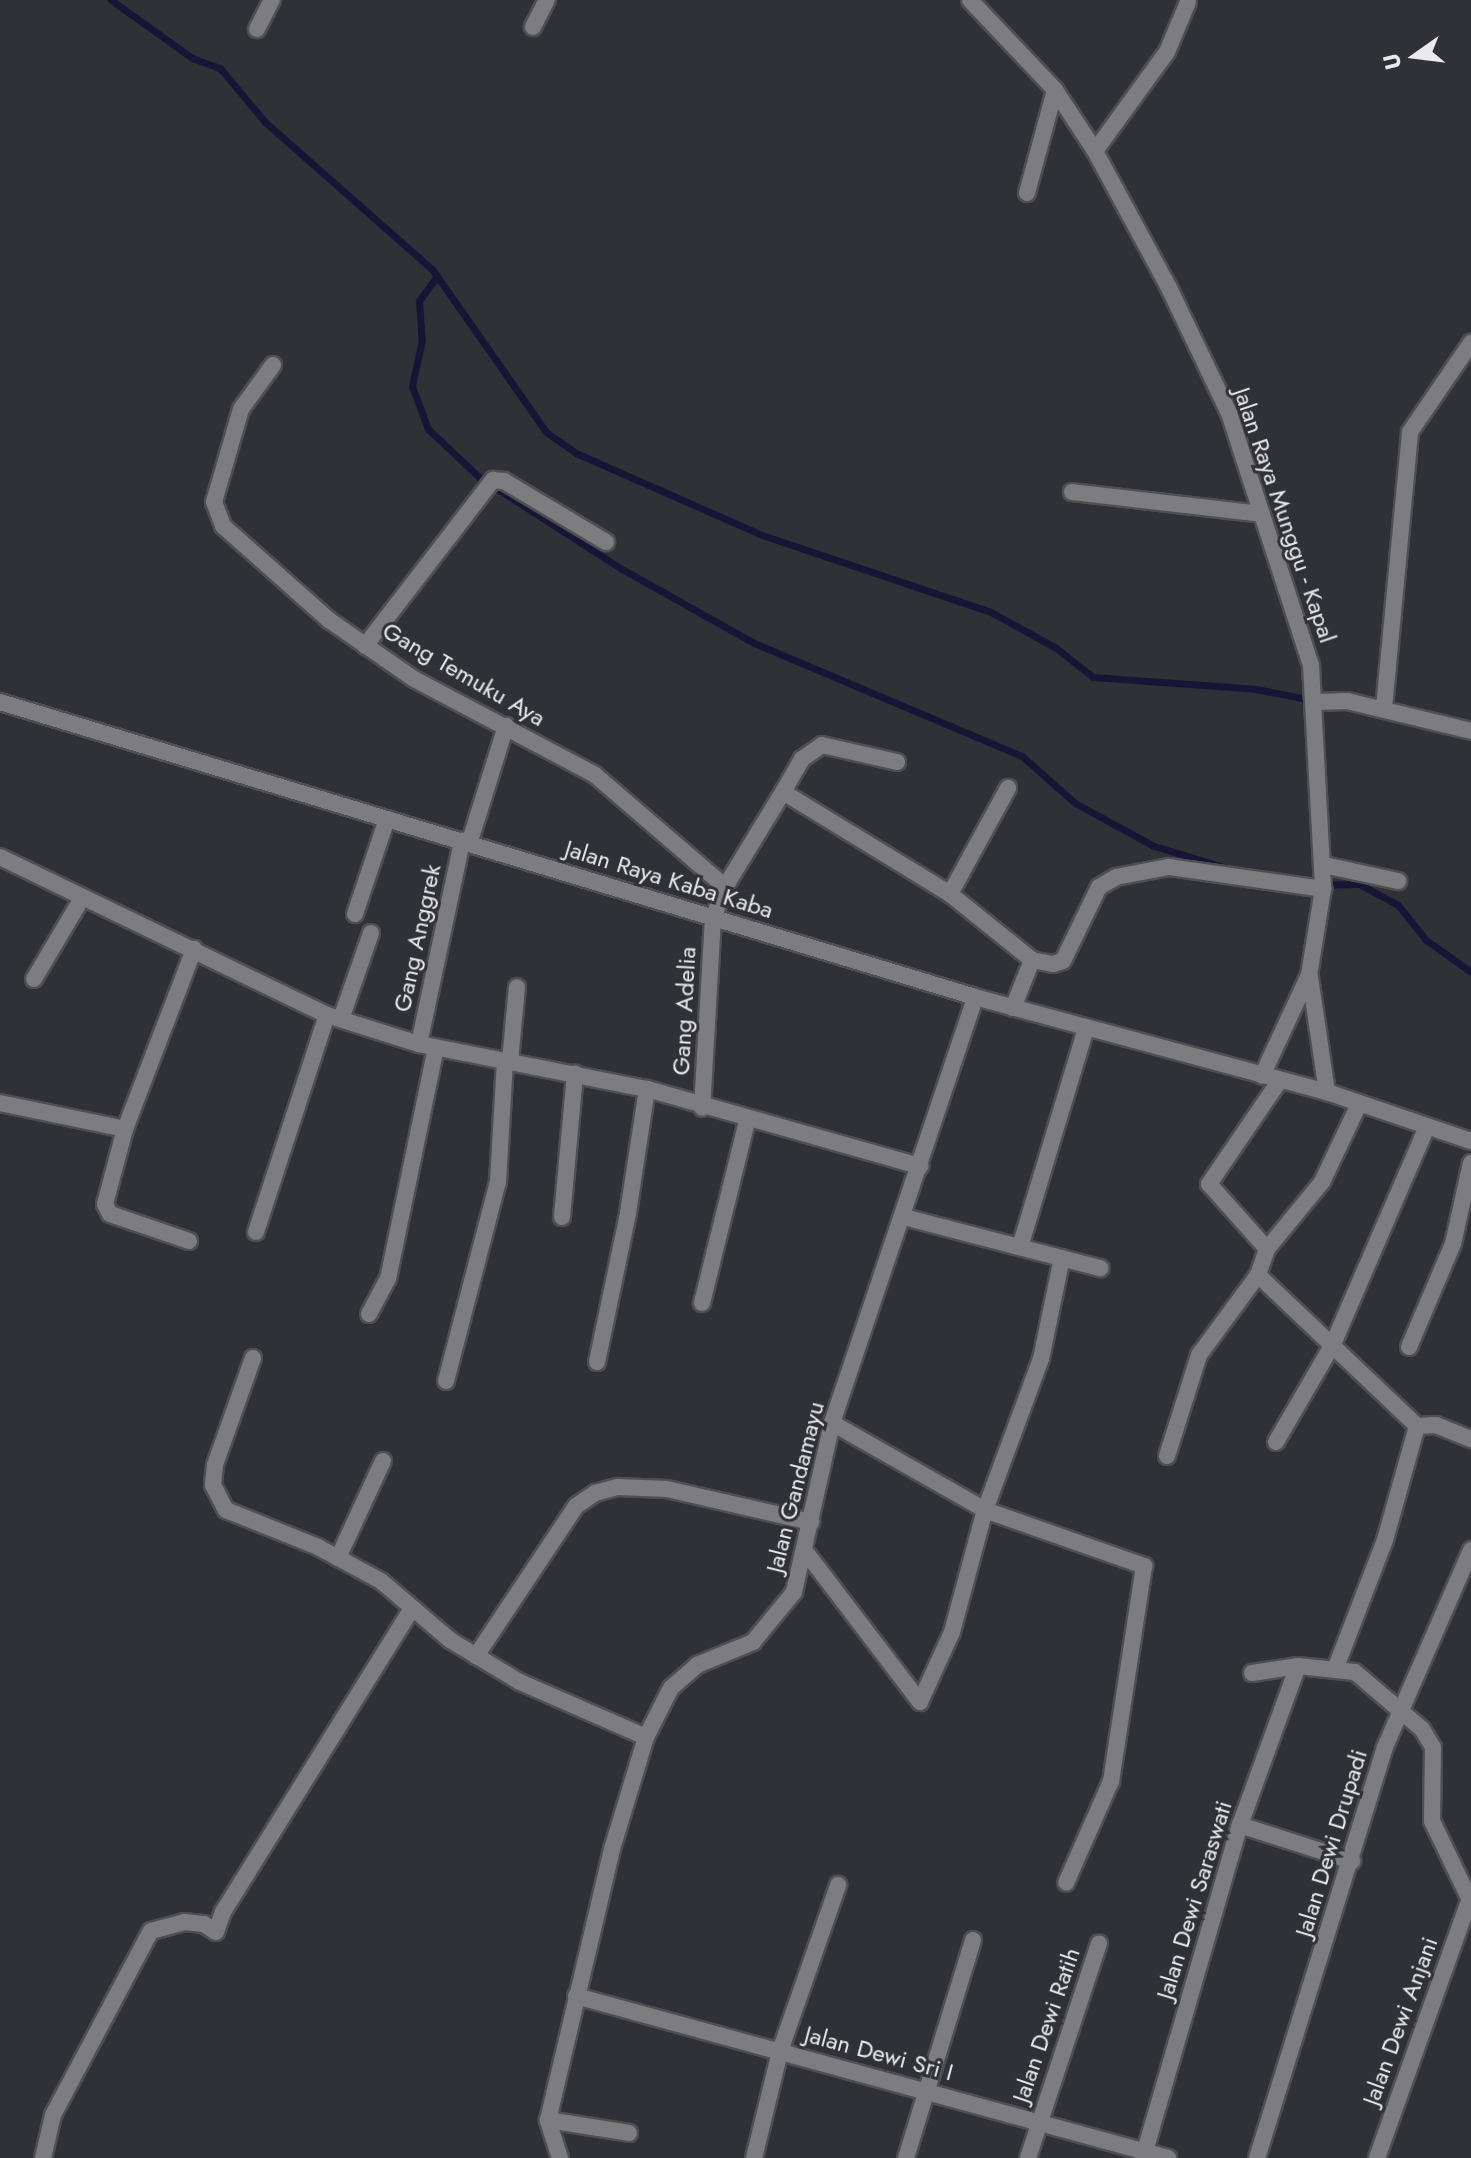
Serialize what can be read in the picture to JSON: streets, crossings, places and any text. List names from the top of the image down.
{
  "streets": {
    "street": [
      "Jalan Raya Munggu - Kapal",
      "Gang Temuku Aya",
      "Jalan Raya Kaba Kaba",
      "Gang Anggrek",
      "Gang Adelia",
      "Jalan Gandamayu",
      "Jalan Dewi Drupadi",
      "Jalan Dewi Saraswati",
      "Jalan Dewi Anjani",
      "Jalan Dewi Ratih",
      "Jalan Dewi Sri I"
    ]
  },
  "crossings": [
    ["Jalan Raya Munggu - Kapal", "Jalan Raya Kaba Kaba"],
    ["Gang Temuku Aya", "Gang Anggrek"],
    ["Jalan Raya Kaba Kaba", "Gang Anggrek"],
    ["Jalan Raya Kaba Kaba", "Gang Adelia"],
    ["Jalan Raya Kaba Kaba", "Jalan Gandamayu"],
    ["Jalan Gandamayu", "Jalan Dewi Sri I"],
    ["Jalan Dewi Saraswati", "Jalan Dewi Sri I"],
    ["Jalan Dewi Ratih", "Jalan Dewi Sri I"]
  ],
  "north": "left"
}
